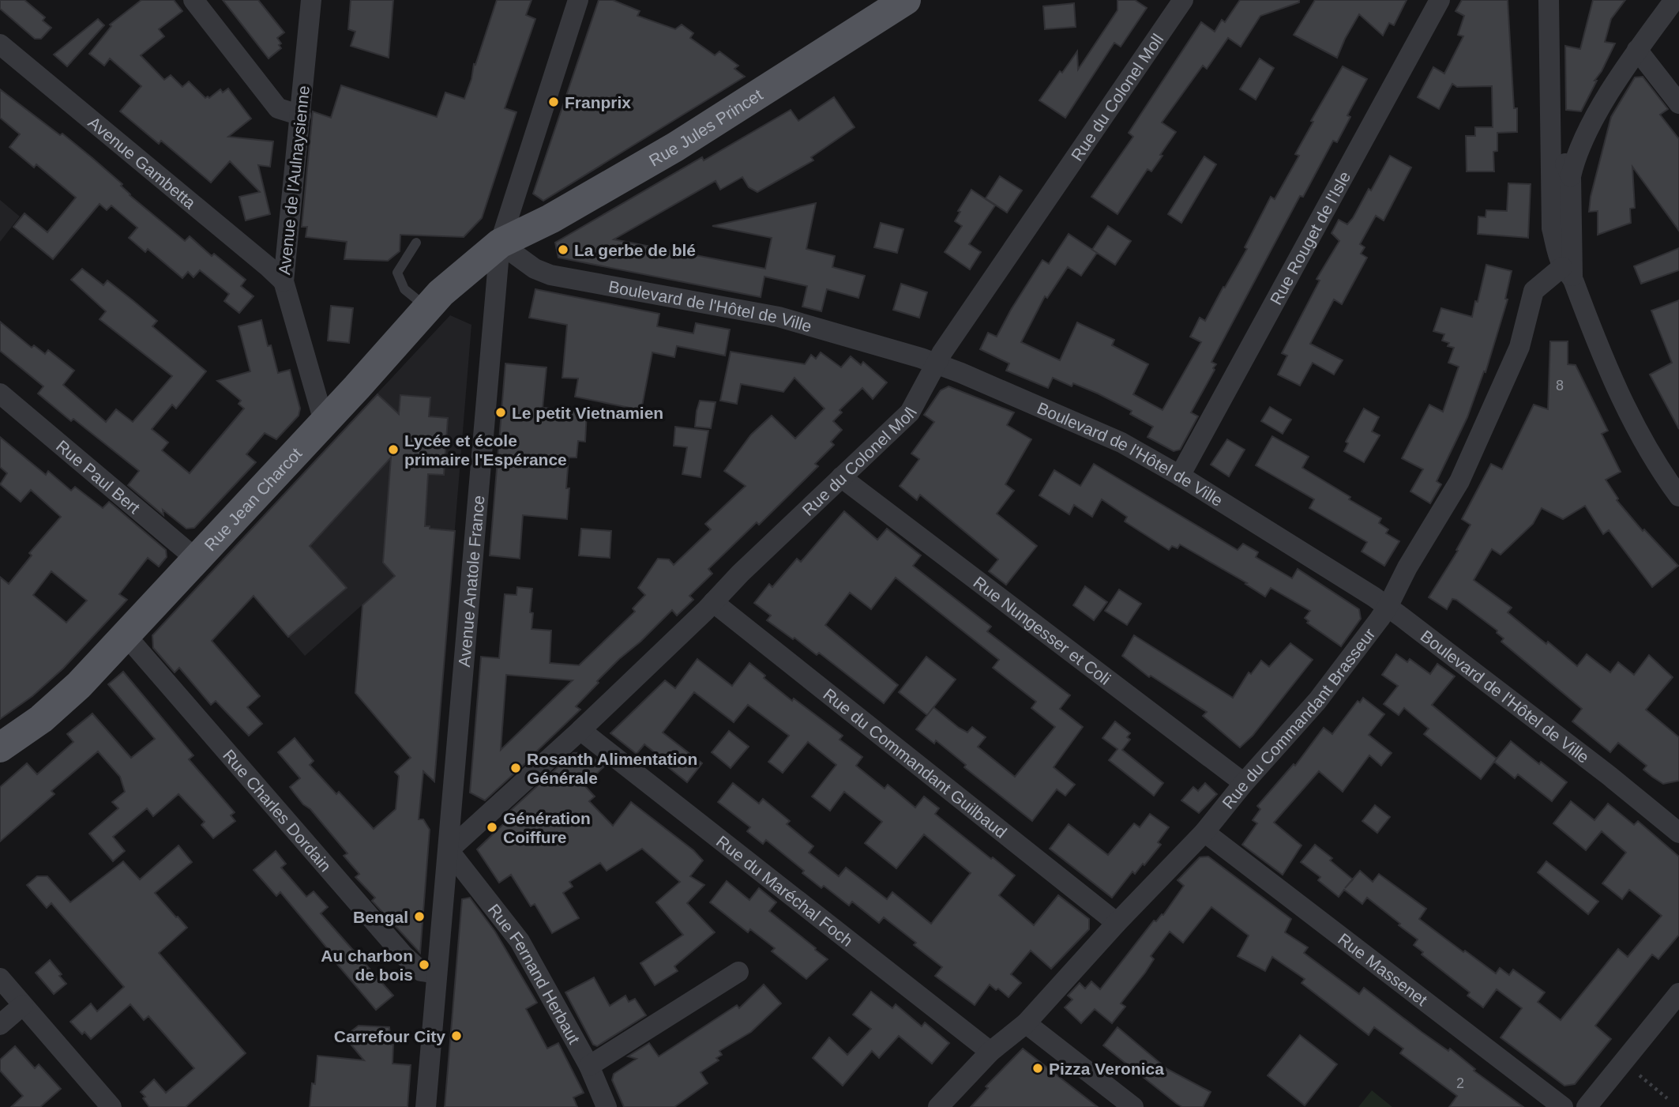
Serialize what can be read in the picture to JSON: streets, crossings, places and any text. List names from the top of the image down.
{
  "streets": {
    "main road": ["Rue Jules Princet", "Rue Jean Charcot"],
    "street": [
      "Rue du Colonel Moll",
      "Avenue Gambetta",
      "Avenue de l'Aulnaysienne",
      "Rue Rouget de l'Isle",
      "Boulevard de l'Hôtel de Ville",
      "Rue Paul Bert",
      "Avenue Anatole France",
      "Rue Nungesser et Coli",
      "Rue du Commandant Brasseur",
      "Rue du Commandant Guilbaud",
      "Rue Charles Dordain",
      "Rue du Maréchal Foch",
      "Rue Massenet",
      "Rue Fernand Herbaut"
    ]
  },
  "crossings": [
    ["Rue du Colonel Moll", "Boulevard de l'Hôtel de Ville"],
    ["Rue du Colonel Moll", "Avenue Anatole France"],
    ["Rue du Colonel Moll", "Rue Nungesser et Coli"],
    ["Rue du Colonel Moll", "Rue du Commandant Guilbaud"],
    ["Rue du Colonel Moll", "Rue du Maréchal Foch"],
    ["Rue du Colonel Moll", "Rue Fernand Herbaut"],
    ["Rue Jules Princet", "Boulevard de l'Hôtel de Ville"],
    ["Rue Jules Princet", "Rue Jean Charcot"],
    ["Rue Jules Princet", "Avenue Anatole France"],
    ["Avenue Gambetta", "Avenue de l'Aulnaysienne"],
    ["Avenue de l'Aulnaysienne", "Rue Jean Charcot"],
    ["Rue Rouget de l'Isle", "Boulevard de l'Hôtel de Ville"],
    ["Boulevard de l'Hôtel de Ville", "Rue Jean Charcot"],
    ["Boulevard de l'Hôtel de Ville", "Avenue Anatole France"],
    ["Boulevard de l'Hôtel de Ville", "Rue du Commandant Brasseur"],
    ["Rue Paul Bert", "Rue Jean Charcot"],
    ["Rue Jean Charcot", "Avenue Anatole France"],
    ["Rue Jean Charcot", "Rue Charles Dordain"],
    ["Avenue Anatole France", "Rue Charles Dordain"],
    ["Avenue Anatole France", "Rue Fernand Herbaut"],
    ["Rue Nungesser et Coli", "Rue du Commandant Brasseur"],
    ["Rue du Commandant Brasseur", "Rue du Commandant Guilbaud"],
    ["Rue du Commandant Brasseur", "Rue du Maréchal Foch"],
    ["Rue du Commandant Brasseur", "Rue Massenet"]
  ],
  "places": [
    "Franprix",
    "La gerbe de blé",
    "Le petit Vietnamien",
    "Lycée et école primaire l'Espérance",
    "Rosanth Alimentation Générale",
    "Génération Coiffure",
    "Bengal",
    "Au charbon de bois",
    "Carrefour City",
    "Pizza Veronica"
  ],
  "house_numbers": ["8", "2"]
}
